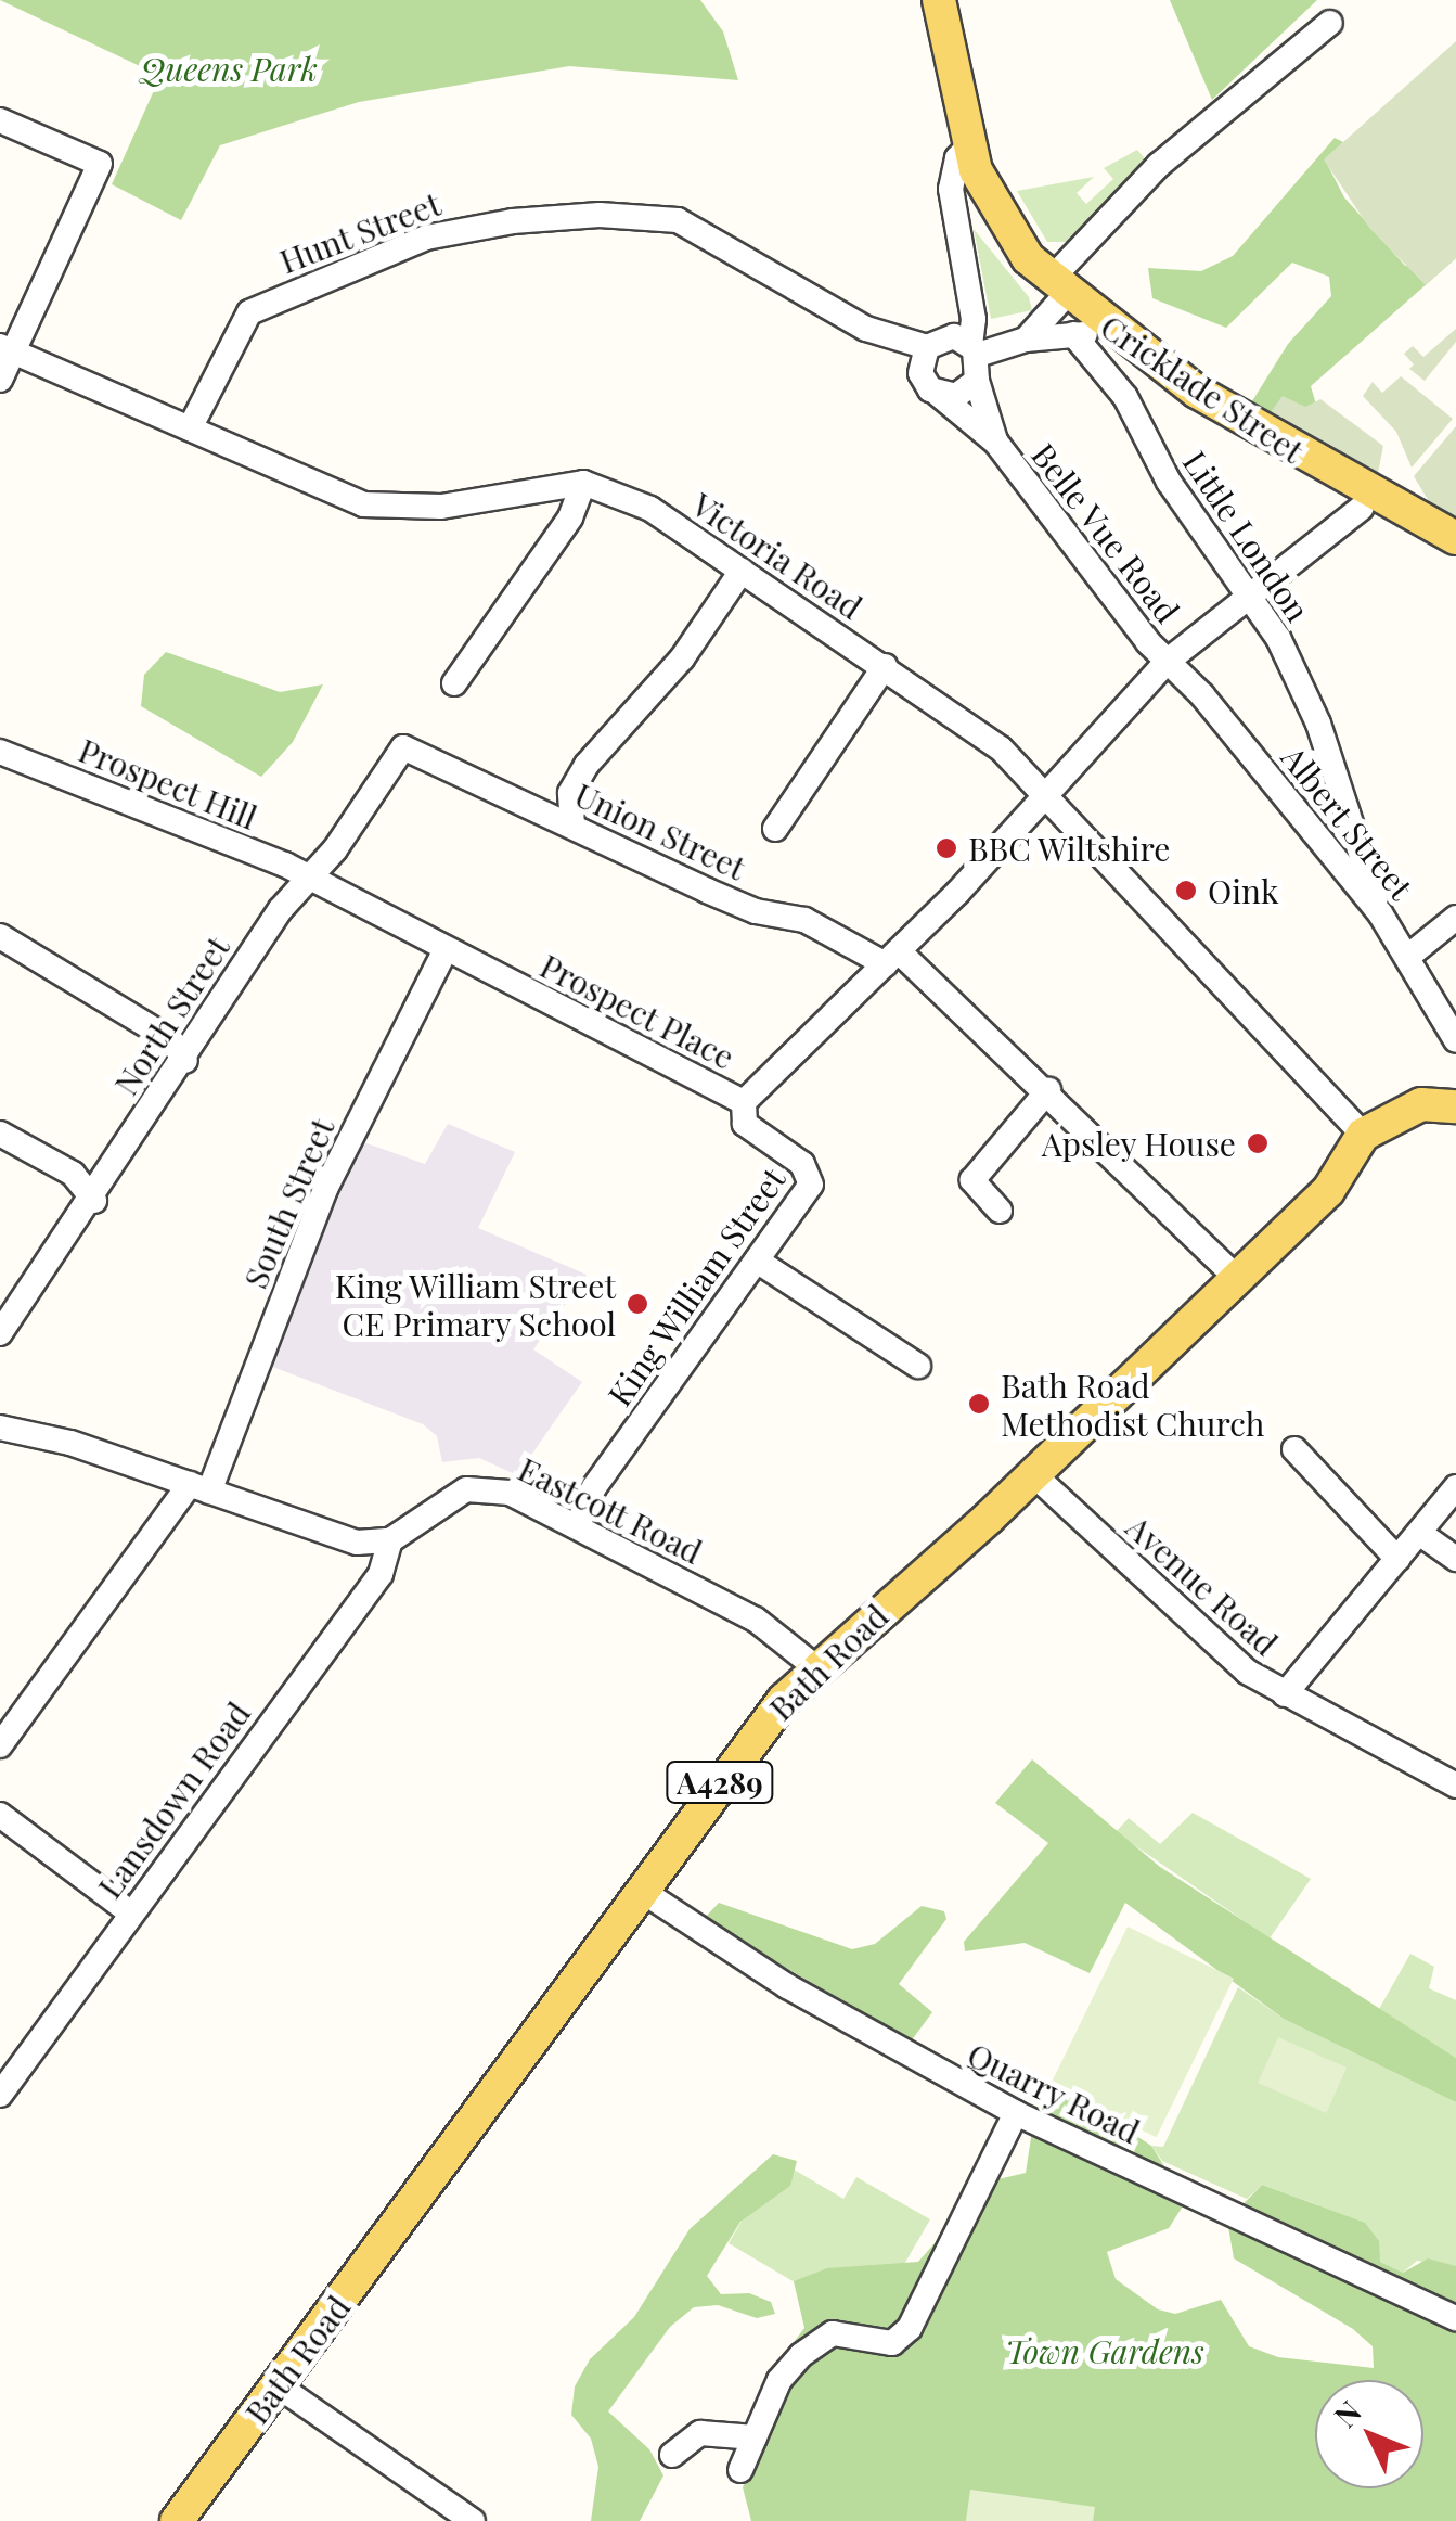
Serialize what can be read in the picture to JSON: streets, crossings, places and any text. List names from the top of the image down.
{
  "streets": {
    "main road": ["Cricklade Street", "Bath Road", "A4289"],
    "street": [
      "Hunt Street",
      "Belle Vue Road",
      "Little London",
      "Victoria Road",
      "Prospect Hill",
      "Albert Street",
      "Union Street",
      "Prospect Place",
      "North Street",
      "South Street",
      "King William Street",
      "Eastcott Road",
      "Avenue Road",
      "Lansdown Road",
      "Quarry Road"
    ]
  },
  "crossings": [
    ["Hunt Street", "Belle Vue Road"],
    ["Hunt Street", "Victoria Road"],
    ["Cricklade Street", "Belle Vue Road"],
    ["Belle Vue Road", "Albert Street"],
    ["Belle Vue Road", "Prospect Place"],
    ["Little London", "Albert Street"],
    ["Little London", "Prospect Place"],
    ["Victoria Road", "Prospect Place"],
    ["Victoria Road", "Bath Road"],
    ["Prospect Hill", "Prospect Place"],
    ["Prospect Hill", "North Street"],
    ["Albert Street", "Prospect Place"],
    ["Union Street", "Prospect Place"],
    ["Union Street", "North Street"],
    ["Prospect Place", "North Street"],
    ["Prospect Place", "South Street"],
    ["Prospect Place", "King William Street"],
    ["King William Street", "Eastcott Road"],
    ["Eastcott Road", "Bath Road"],
    ["Eastcott Road", "Lansdown Road"],
    ["Avenue Road", "Bath Road"],
    ["Bath Road", "Quarry Road"]
  ],
  "parks": ["Queens Park", "Town Gardens"],
  "places": [
    "BBC Wiltshire",
    "Oink",
    "Apsley House",
    "King William Street CE Primary School",
    "Bath Road Methodist Church"
  ],
  "north": "top left"
}
